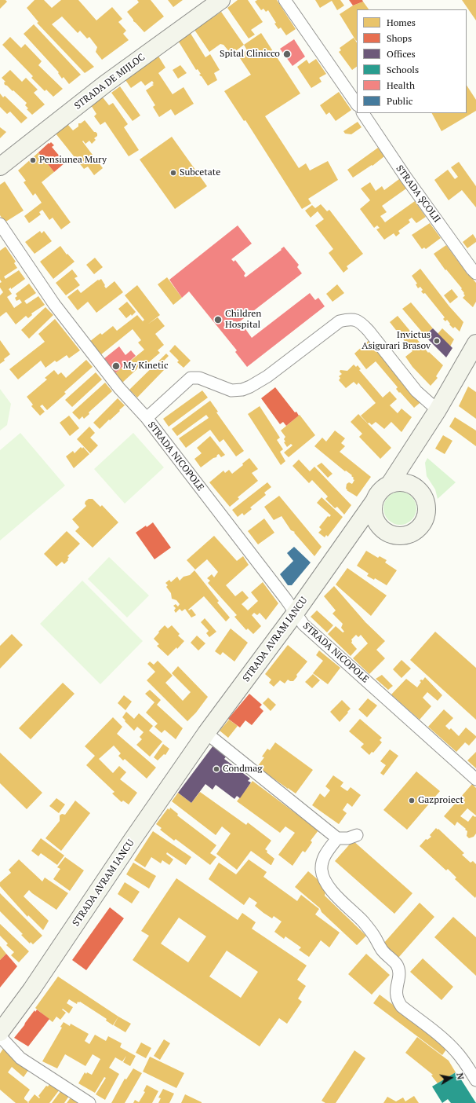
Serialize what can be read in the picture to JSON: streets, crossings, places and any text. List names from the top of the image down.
{
  "streets": {
    "street": [
      "STRADA DE MIJLOC",
      "STRADA ȘCOLII",
      "STRADA NICOPOLE",
      "STRADA AVRAM IANCU"
    ]
  },
  "crossings": [
    ["STRADA NICOPOLE", "STRADA AVRAM IANCU"]
  ],
  "places": [
    "Spital Clinicco",
    "Pensiunea Mury",
    "Subcetate",
    "Children Hospital",
    "Invictus Asigurari Brasov",
    "My Kinetic",
    "Condmag",
    "Gazproiect"
  ],
  "legend": [
    "Homes",
    "Shops",
    "Offices",
    "Schools",
    "Health",
    "Public"
  ],
  "north": "right"
}
